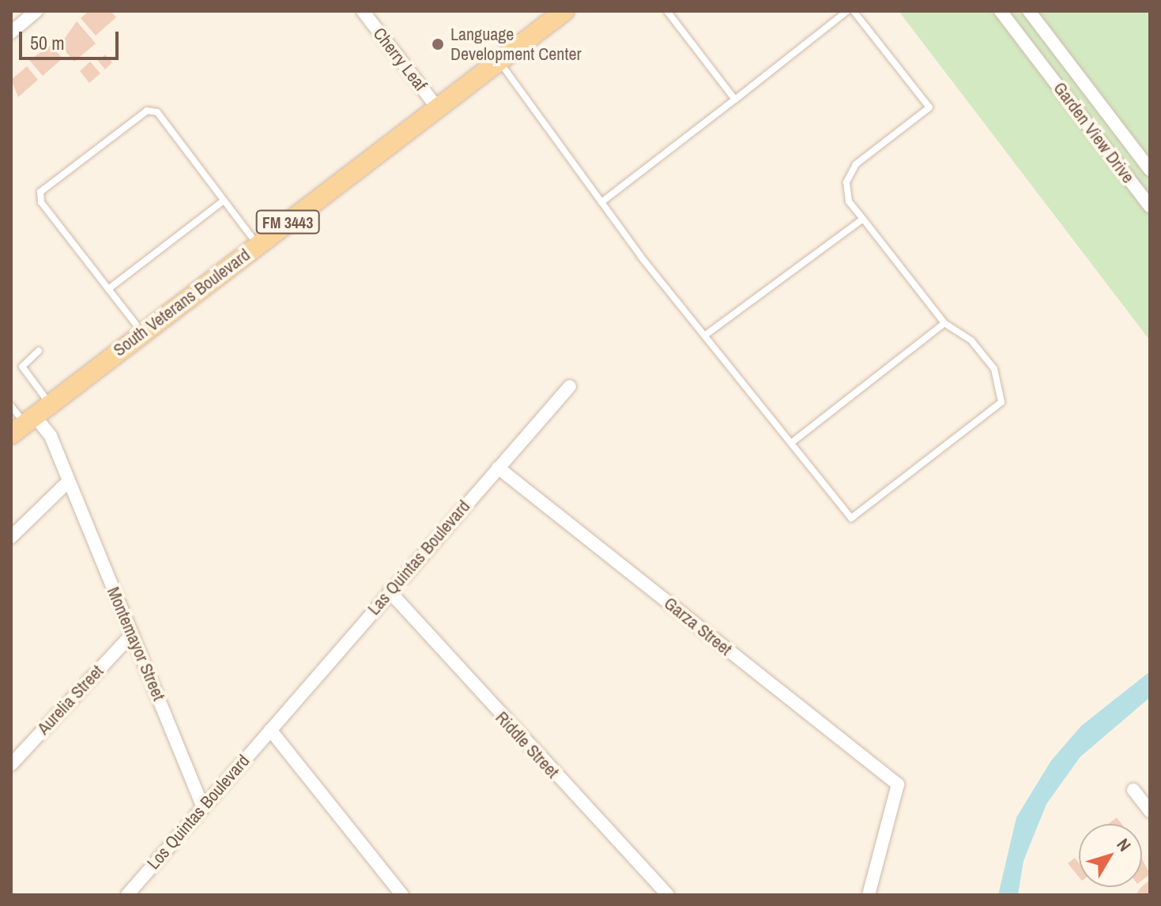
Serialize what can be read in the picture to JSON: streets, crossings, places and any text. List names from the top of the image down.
{
  "streets": {
    "main road": ["FM 3443", "South Veterans Boulevard"],
    "street": [
      "Cherry Leaf",
      "Garden View Drive",
      "Las Quintas Boulevard",
      "Garza Street",
      "Montemayor Street",
      "Aurelia Street",
      "Riddle Street",
      "Los Quintas Boulevard"
    ]
  },
  "crossings": [
    ["Cherry Leaf", "South Veterans Boulevard"],
    ["South Veterans Boulevard", "Montemayor Street"],
    ["Las Quintas Boulevard", "Garza Street"],
    ["Las Quintas Boulevard", "Riddle Street"],
    ["Las Quintas Boulevard", "Los Quintas Boulevard"],
    ["Montemayor Street", "Aurelia Street"],
    ["Montemayor Street", "Los Quintas Boulevard"]
  ],
  "places": ["Language Development Center"],
  "scale_bar": "50 m",
  "north": "top right"
}
